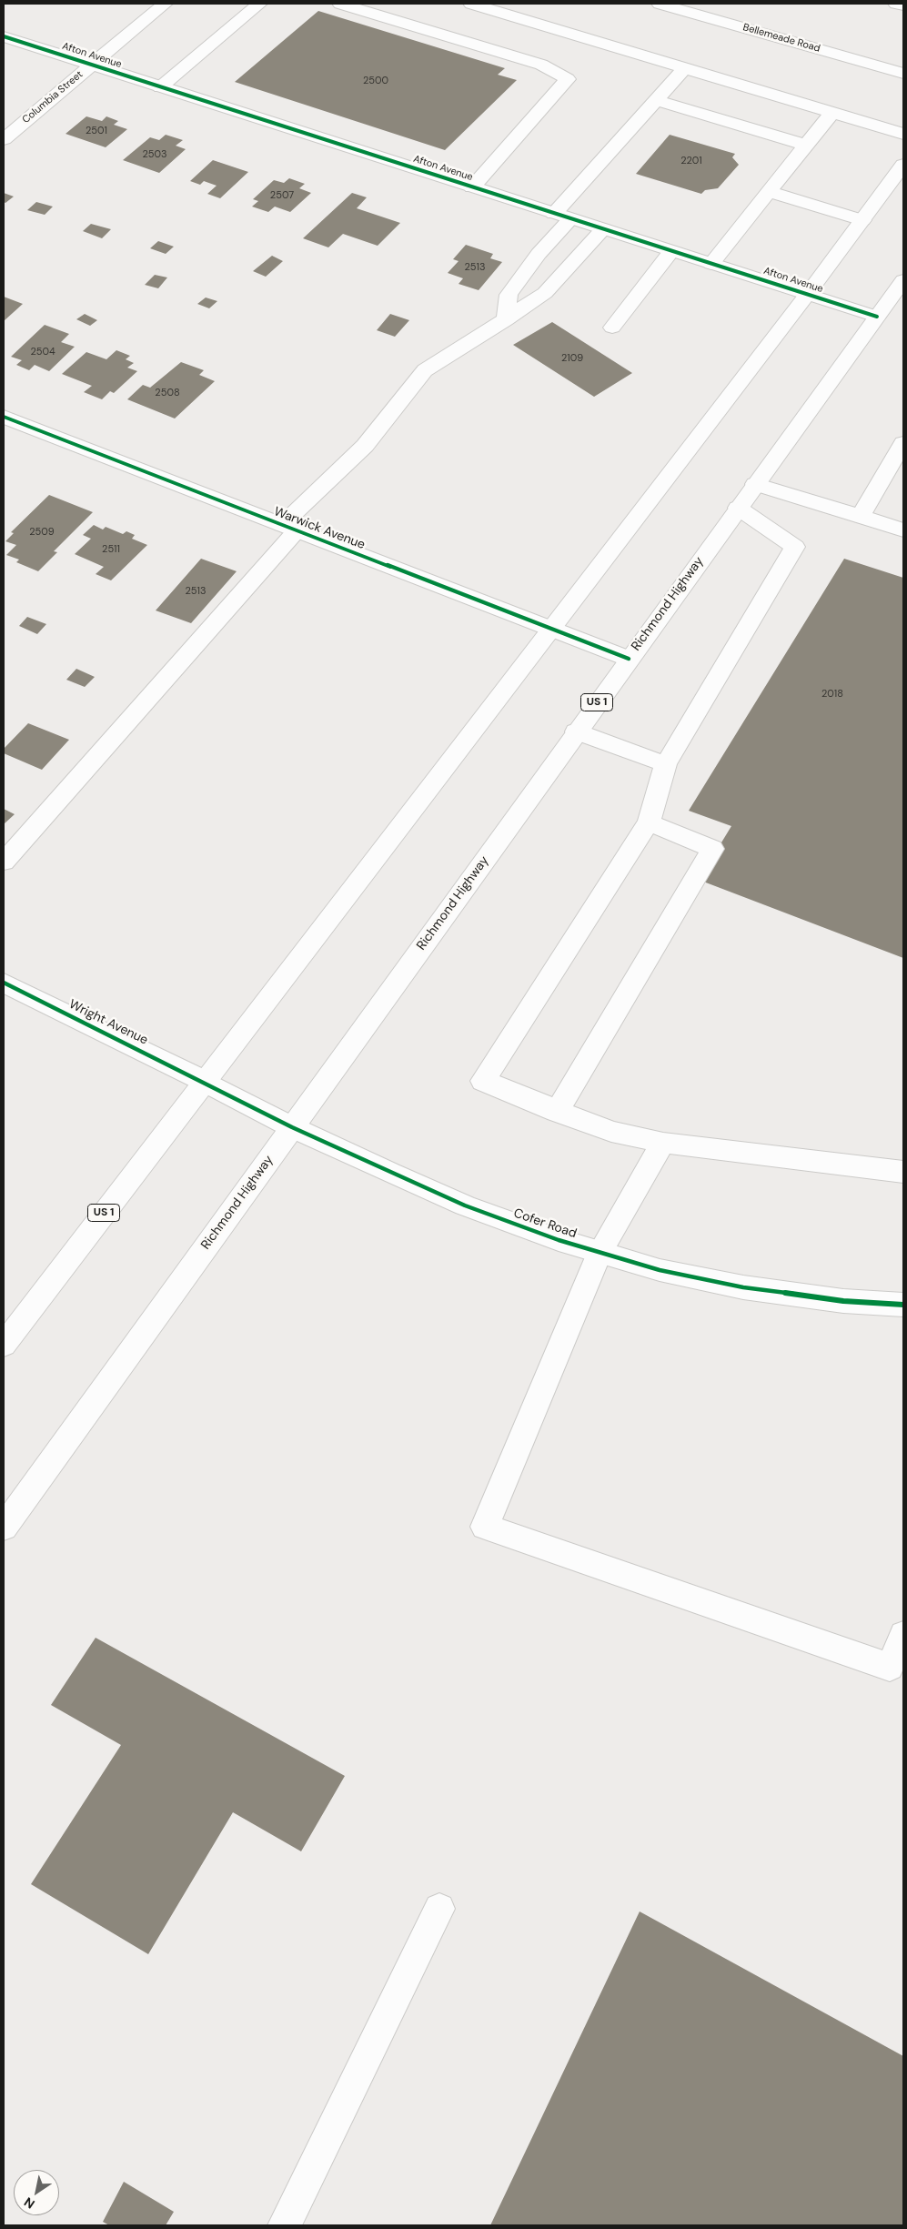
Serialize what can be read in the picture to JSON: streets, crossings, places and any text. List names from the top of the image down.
{
  "streets": {
    "main road": [
      "Bellemeade Road",
      "Afton Avenue",
      "Columbia Street",
      "Warwick Avenue",
      "Richmond Highway",
      "US 1",
      "Wright Avenue",
      "Cofer Road"
    ]
  },
  "crossings": [
    ["Afton Avenue", "Columbia Street"],
    ["Afton Avenue", "Richmond Highway"],
    ["Afton Avenue", "US 1"],
    ["Warwick Avenue", "Richmond Highway"],
    ["Warwick Avenue", "US 1"],
    ["Richmond Highway", "Cofer Road"],
    ["US 1", "Wright Avenue"],
    ["US 1", "Cofer Road"],
    ["Wright Avenue", "Cofer Road"]
  ],
  "house_numbers": [
    "2500",
    "2501",
    "2503",
    "2201",
    "2507",
    "2513",
    "2504",
    "2109",
    "2508",
    "2509",
    "2511",
    "2513",
    "2018"
  ],
  "north": "bottom left"
}
